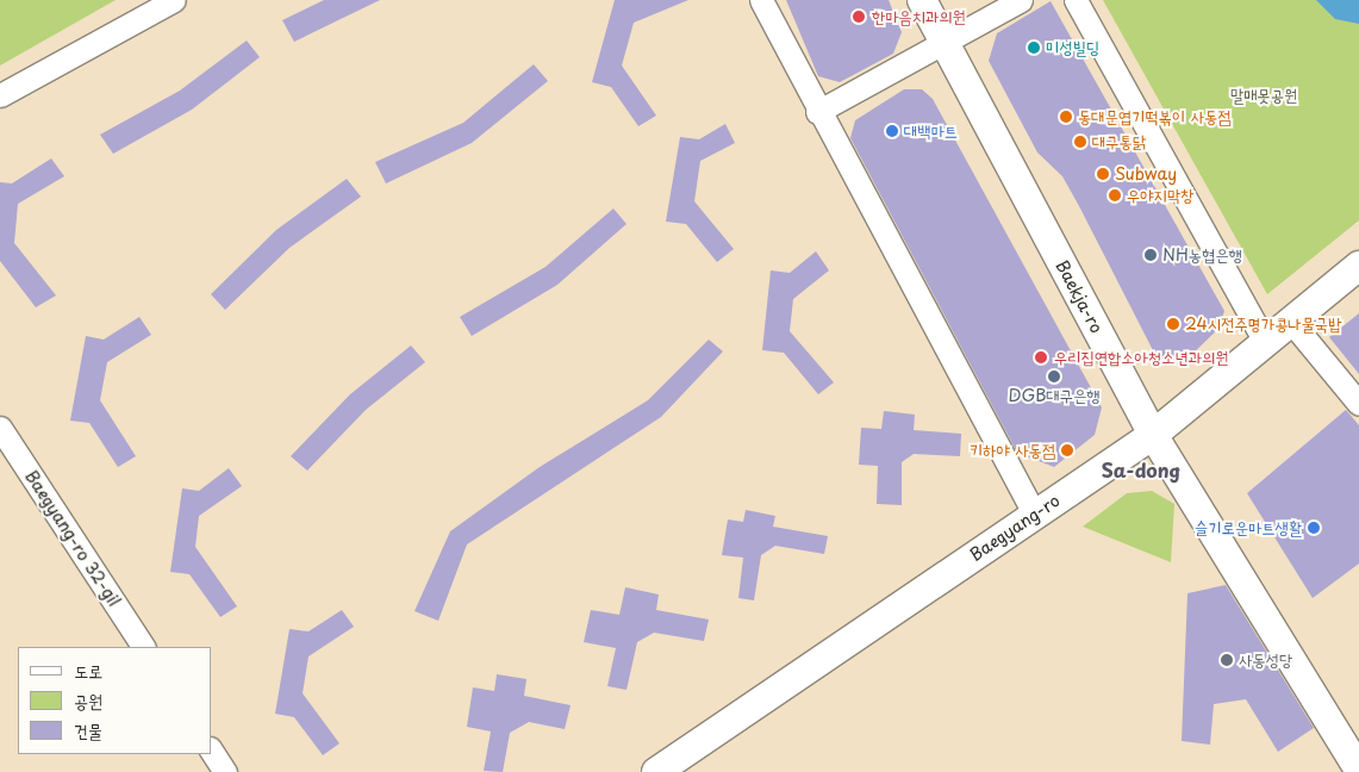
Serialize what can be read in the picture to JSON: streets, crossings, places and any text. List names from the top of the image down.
{
  "streets": {
    "street": ["Baekja-ro", "Baegyang-ro", "Baegyang-ro 32-gil"]
  },
  "crossings": [
    ["Baekja-ro", "Baegyang-ro"]
  ],
  "districts": ["Sa-dong"],
  "parks": ["말매못공원"],
  "places": [
    "한마음치과의원",
    "미성빌딩",
    "동대문엽기떡볶이 사동점",
    "대백마트",
    "대구통닭",
    "Subway",
    "우야지막창",
    "NH농협은행",
    "24시전주명가콩나물국밥",
    "우리집연합소아청소년과의원",
    "DGB대구은행",
    "키하야 사동점",
    "슬기로운마트생활",
    "사동성당"
  ],
  "legend": ["도로", "공원", "건물"]
}
